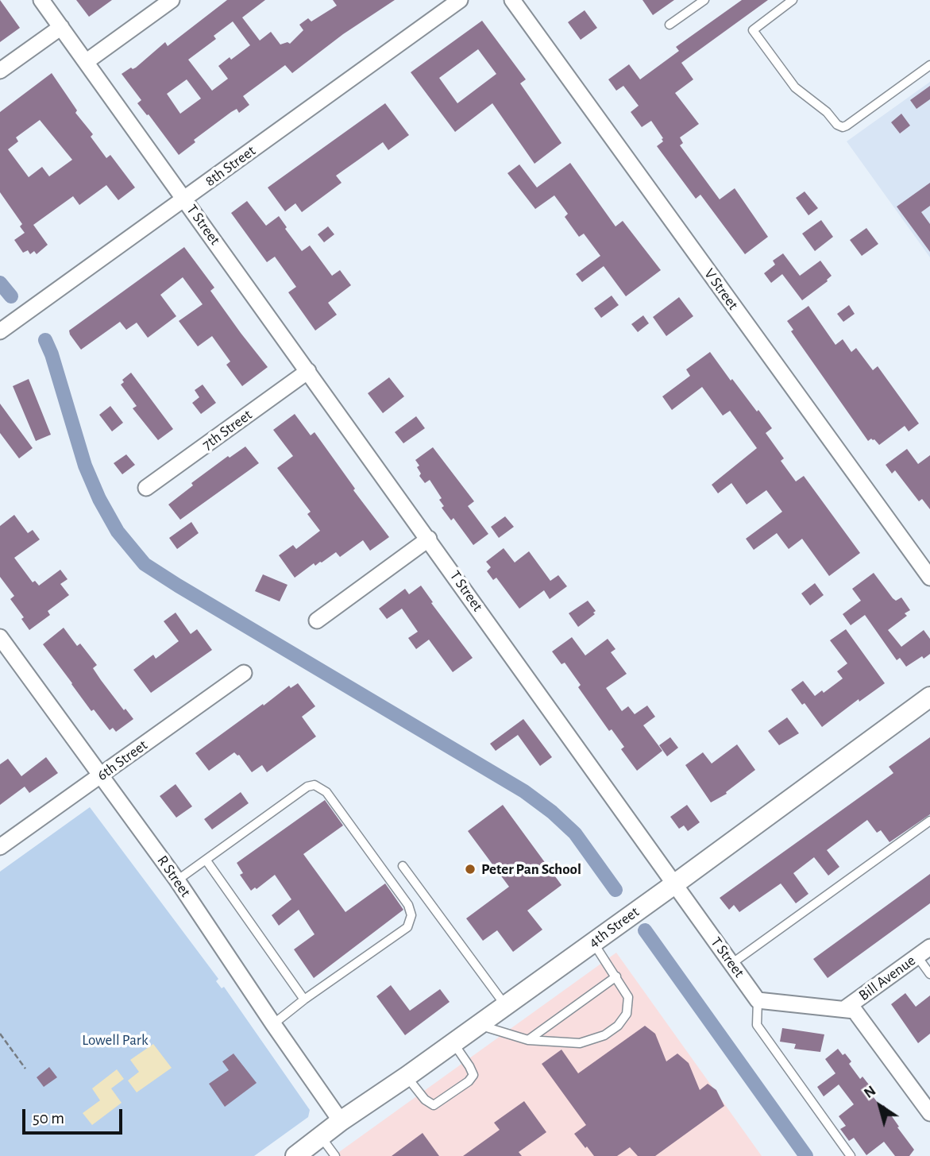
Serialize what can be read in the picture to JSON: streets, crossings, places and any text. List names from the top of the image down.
{
  "streets": {
    "street": [
      "8th Street",
      "T Street",
      "V Street",
      "7th Street",
      "6th Street",
      "R Street",
      "4th Street",
      "Bill Avenue"
    ]
  },
  "crossings": [
    ["8th Street", "T Street"],
    ["T Street", "7th Street"],
    ["T Street", "4th Street"],
    ["6th Street", "R Street"],
    ["R Street", "4th Street"]
  ],
  "parks": ["Lowell Park"],
  "places": ["Peter Pan School"],
  "scale_bar": "50 m",
  "north": "top left"
}
